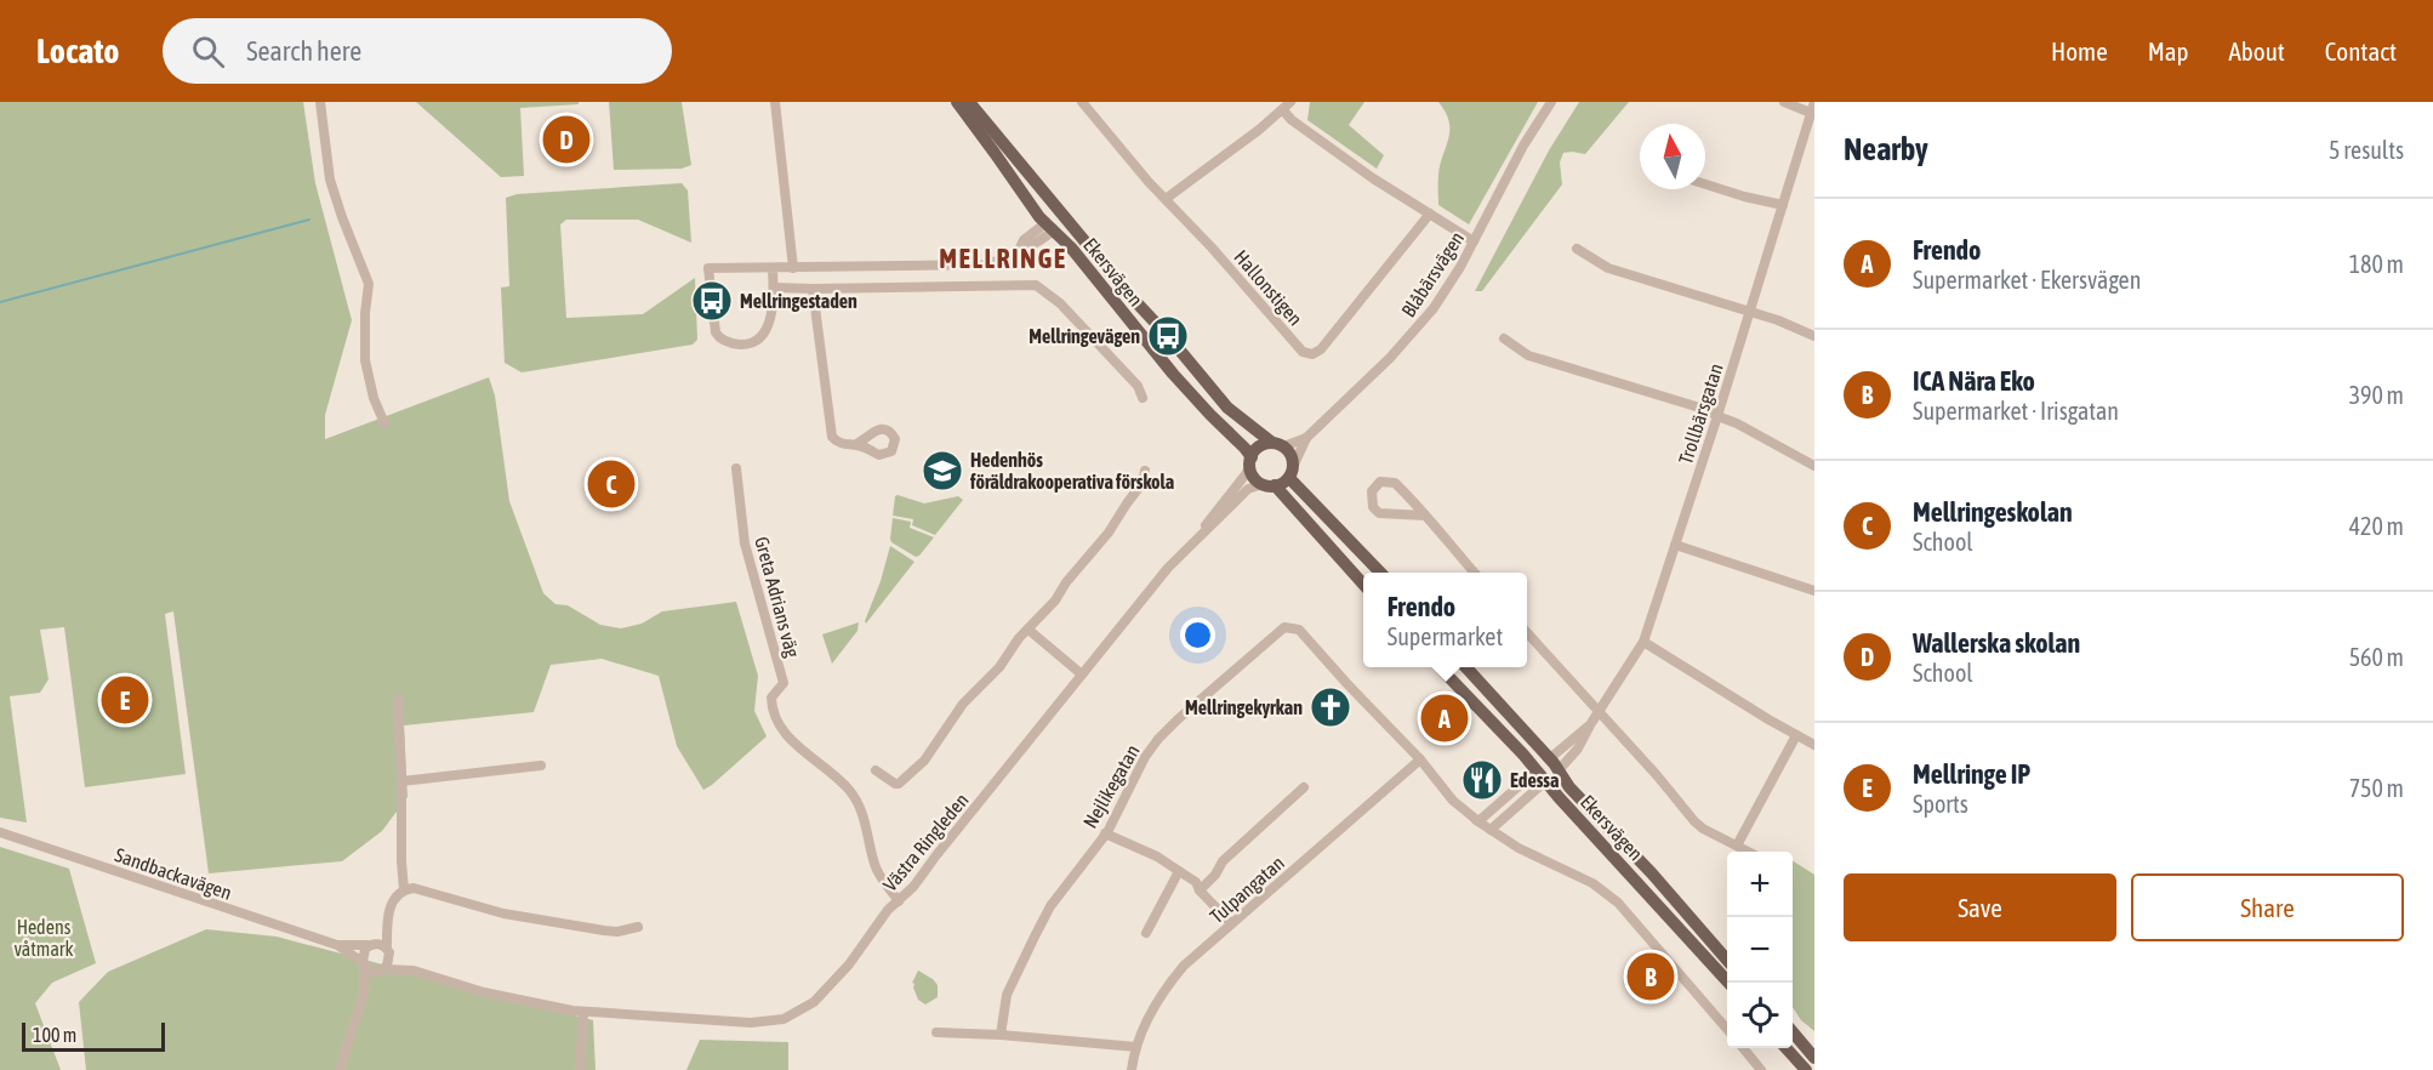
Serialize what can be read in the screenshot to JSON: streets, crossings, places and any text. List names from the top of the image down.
{
  "streets": {
    "main road": ["Ekersvägen"],
    "street": [
      "Blåbärsvägen",
      "Hallonstigen",
      "Trollbärsgatan",
      "Greta Adrians väg",
      "Nejlikegatan",
      "Västra Ringleden",
      "Sandbackavägen",
      "Tulpangatan"
    ]
  },
  "crossings": [
    ["Ekersvägen", "Blåbärsvägen"],
    ["Ekersvägen", "Trollbärsgatan"],
    ["Ekersvägen", "Västra Ringleden"],
    ["Blåbärsvägen", "Västra Ringleden"],
    ["Greta Adrians väg", "Västra Ringleden"],
    ["Nejlikegatan", "Tulpangatan"]
  ],
  "districts": ["MELLRINGE"],
  "parks": ["Hedens våtmark"],
  "places": {
    "bus stop": ["Mellringestaden", "Mellringevägen"],
    "school or university": ["Hedenhös föräldrakooperativa förskola"],
    "church": ["Mellringekyrkan"],
    "restaurant": ["Edessa"]
  },
  "scale_bar": "100 m",
  "north": "top",
  "page": {
    "header": "Locato",
    "search": "Search here",
    "nav": [
      "Home",
      "Map",
      "About",
      "Contact"
    ],
    "heading": ["Nearby", "5 results"],
    "pins": [
      "D",
      "C",
      "E",
      "A",
      "B"
    ],
    "list": [
      {
        "mark": "A",
        "name": "Frendo",
        "note": "Supermarket · Ekersvägen",
        "value": "180 m"
      },
      {
        "mark": "B",
        "name": "ICA Nära Eko",
        "note": "Supermarket · Irisgatan",
        "value": "390 m"
      },
      {
        "mark": "C",
        "name": "Mellringeskolan",
        "note": "School",
        "value": "420 m"
      },
      {
        "mark": "D",
        "name": "Wallerska skolan",
        "note": "School",
        "value": "560 m"
      },
      {
        "mark": "E",
        "name": "Mellringe IP",
        "note": "Sports",
        "value": "750 m"
      }
    ],
    "popup": ["Frendo", "Supermarket"],
    "map_buttons": ["+", "−"],
    "buttons": ["Save", "Share"],
    "scale": "100 m"
  }
}
